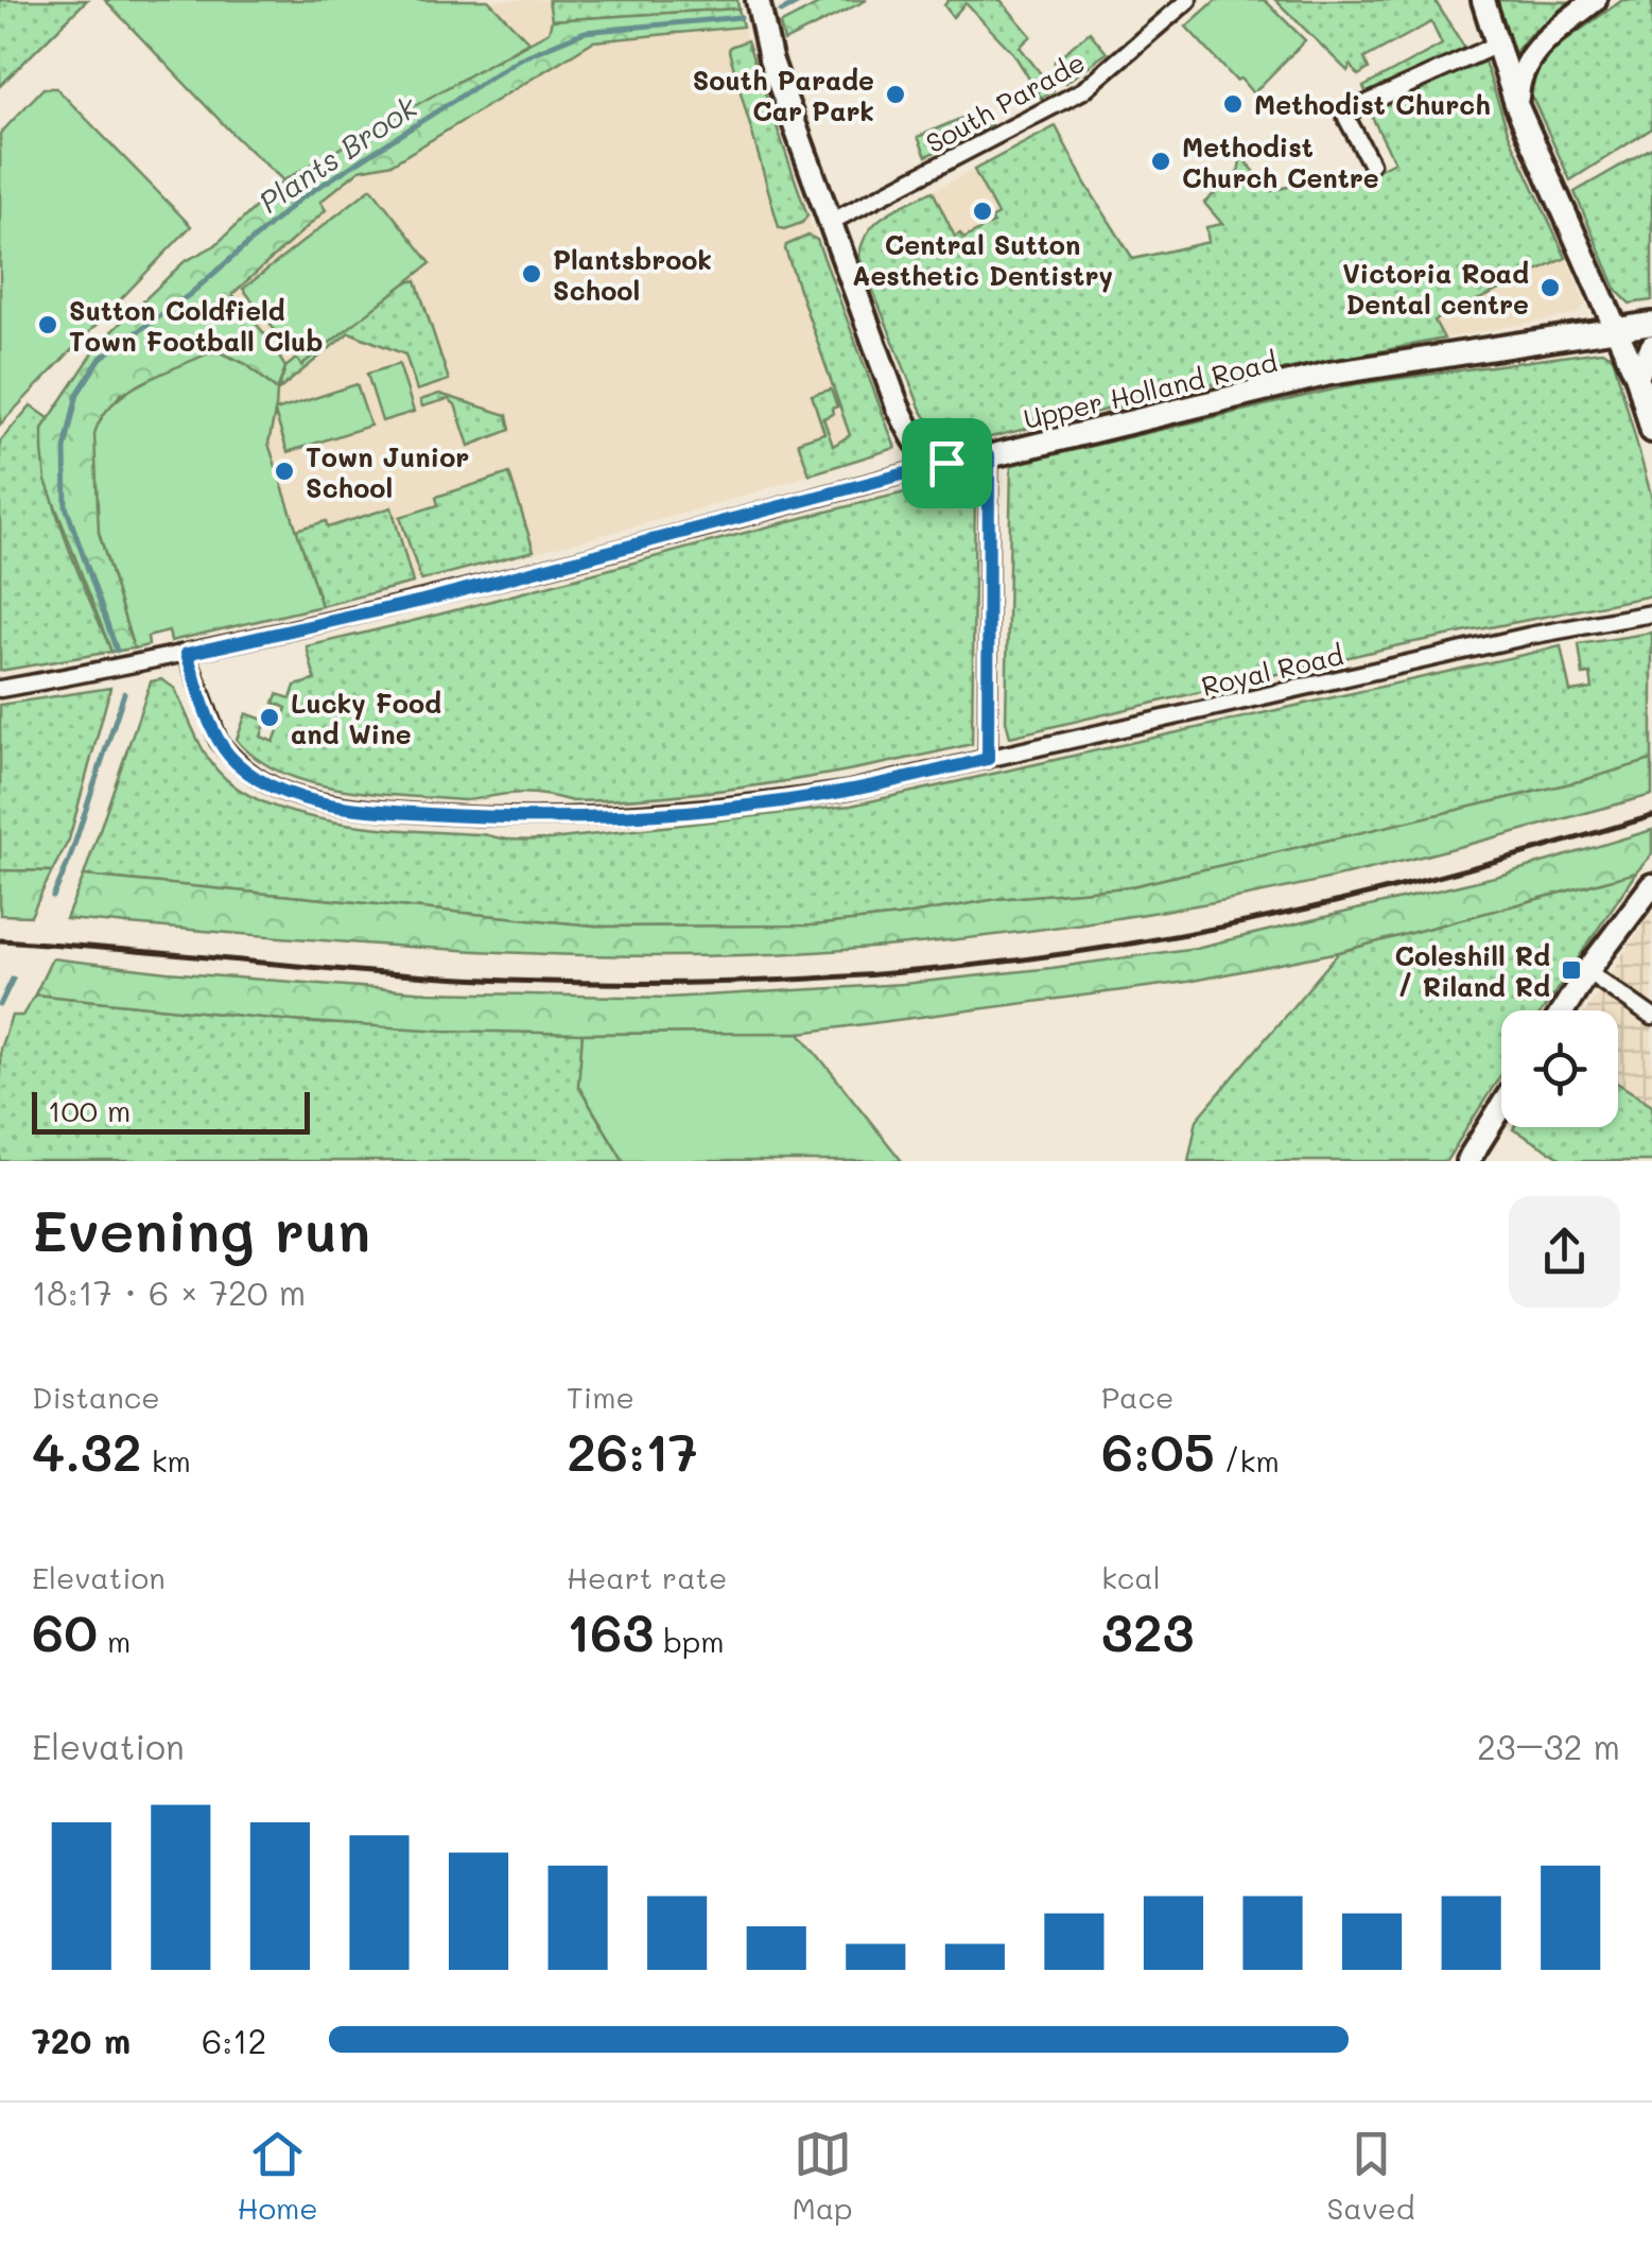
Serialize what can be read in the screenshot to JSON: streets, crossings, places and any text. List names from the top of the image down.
{
  "streets": {
    "street": ["South Parade", "Upper Holland Road", "Royal Road"]
  },
  "water": ["Plants Brook"],
  "places": {
    "other": [
      "South Parade Car Park",
      "Methodist Church",
      "Methodist Church Centre",
      "Central Sutton Aesthetic Dentistry",
      "Plantsbrook School",
      "Victoria Road Dental centre",
      "Sutton Coldfield Town Football Club",
      "Town Junior School",
      "Lucky Food and Wine"
    ],
    "transit": ["Coleshill Rd / Riland Rd"]
  },
  "scale_bar": "100 m",
  "page": {
    "scale": "100 m",
    "heading": ["Evening run", "18:17 · 6 × 720 m"],
    "stats": [
      ["Distance", "4.32 km"],
      ["Time", "26:17"],
      ["Pace", "6:05 /km"],
      ["Elevation", "60 m"],
      ["Heart rate", "163 bpm"],
      ["kcal", "323"]
    ],
    "chart": ["Elevation", "23–32 m"],
    "list": [
      {
        "name": "720 m",
        "note": "6:12"
      }
    ],
    "tabs": ["Home", "Map", "Saved"]
  }
}
